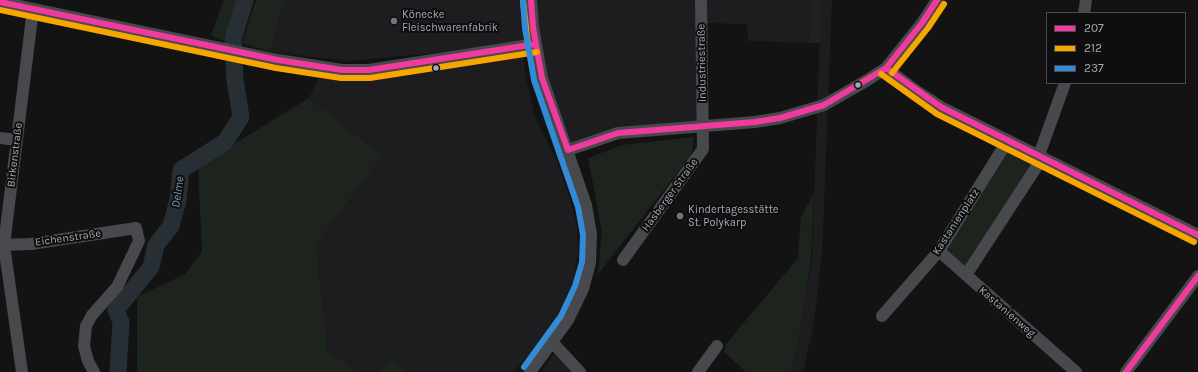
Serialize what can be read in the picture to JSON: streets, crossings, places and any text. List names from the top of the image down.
{
  "streets": {
    "street": [
      "Industriestraße",
      "Birkenstraße",
      "Hasberger Straße",
      "Kastanienplatz",
      "Eichenstraße",
      "Kastanienweg"
    ]
  },
  "crossings": [
    ["Industriestraße", "Hasberger Straße"],
    ["Birkenstraße", "Eichenstraße"],
    ["Kastanienplatz", "Kastanienweg"]
  ],
  "water": ["Delme"],
  "places": ["Könecke Fleischwarenfabrik", "Kindertagesstätte St. Polykarp"],
  "lines": ["transit line 207", "transit line 212", "transit line 237"],
  "legend": ["207", "212", "237"]
}
